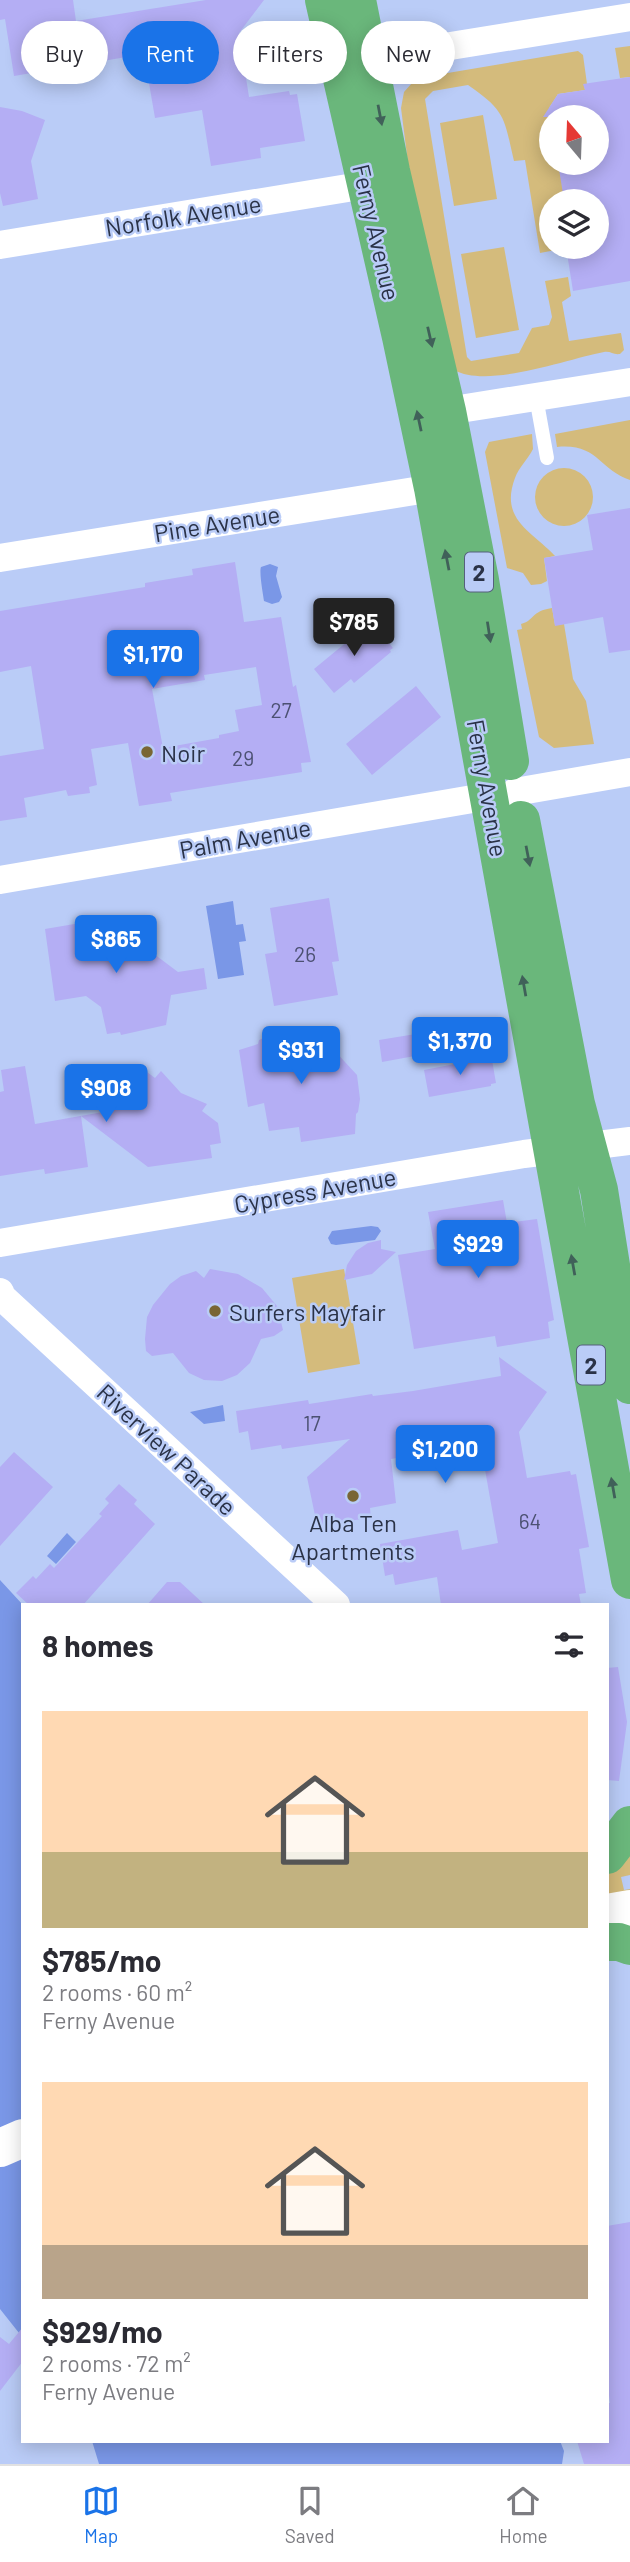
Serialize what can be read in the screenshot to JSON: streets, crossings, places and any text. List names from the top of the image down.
{
  "streets": {
    "highway": ["Ferny Avenue", "2"],
    "street": [
      "Norfolk Avenue",
      "Pine Avenue",
      "Palm Avenue",
      "Cypress Avenue",
      "Riverview Parade"
    ]
  },
  "crossings": [
    ["Norfolk Avenue", "Ferny Avenue"],
    ["Ferny Avenue", "Pine Avenue"],
    ["Ferny Avenue", "Palm Avenue"],
    ["Ferny Avenue", "Cypress Avenue"]
  ],
  "places": ["Noir", "Surfers Mayfair", "Alba Ten Apartments"],
  "house_numbers": [
    "27",
    "29",
    "26",
    "17",
    "64"
  ],
  "north": "top",
  "page": {
    "chip": [
      "Buy",
      "Rent",
      "Filters",
      "New"
    ],
    "price": [
      "$785",
      "$1,170",
      "$865",
      "$1,370",
      "$931",
      "$908",
      "$929",
      "$1,200"
    ],
    "heading": "8 homes",
    "list": [
      {
        "name": "$785/mo",
        "note": "2 rooms · 60 m² · Ferny Avenue"
      },
      {
        "name": "$929/mo",
        "note": "2 rooms · 72 m² · Ferny Avenue"
      }
    ],
    "tabs": ["Map", "Saved", "Home"]
  }
}
